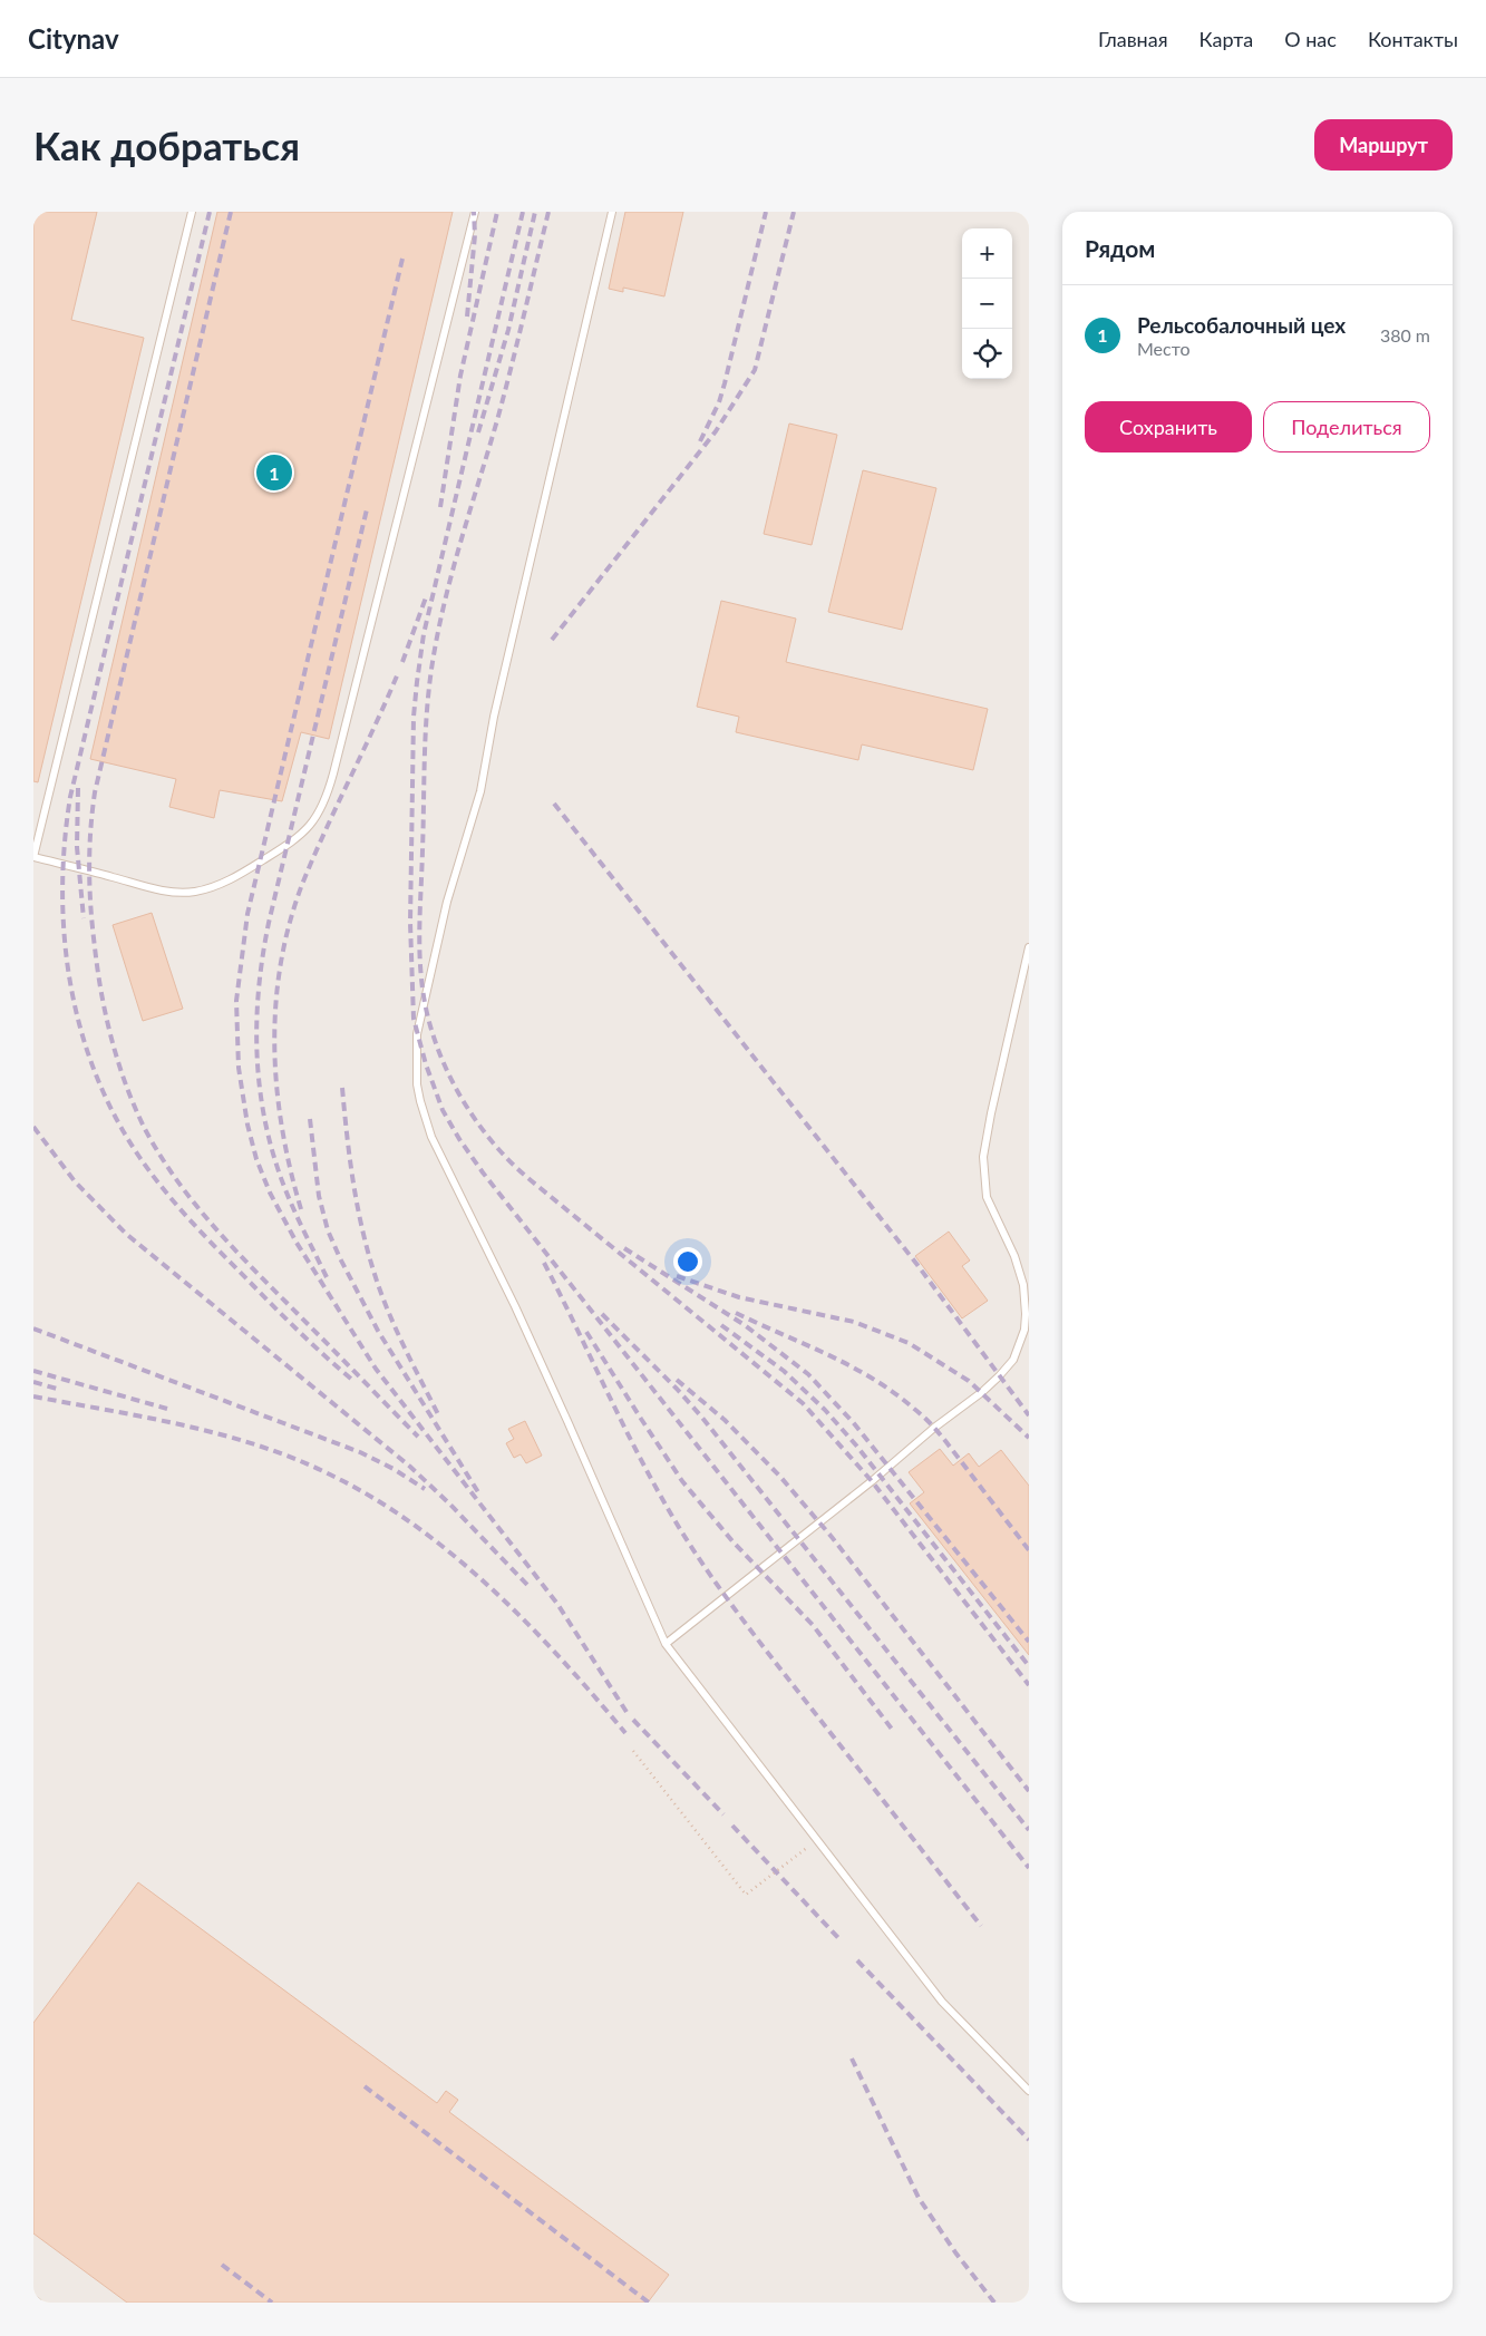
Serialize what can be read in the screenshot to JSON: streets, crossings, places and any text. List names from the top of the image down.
{
  "page": {
    "header": "Citynav",
    "nav": [
      "Главная",
      "Карта",
      "О нас",
      "Контакты"
    ],
    "buttons": [
      "Маршрут",
      ["Сохранить", "Поделиться"]
    ],
    "title": "Как добраться",
    "heading": "Рядом",
    "map_buttons": ["+", "−"],
    "list": [
      {
        "mark": "1",
        "name": "Рельсобалочный цех",
        "note": "Место",
        "value": "380 m"
      }
    ],
    "pins": "1"
  }
}
